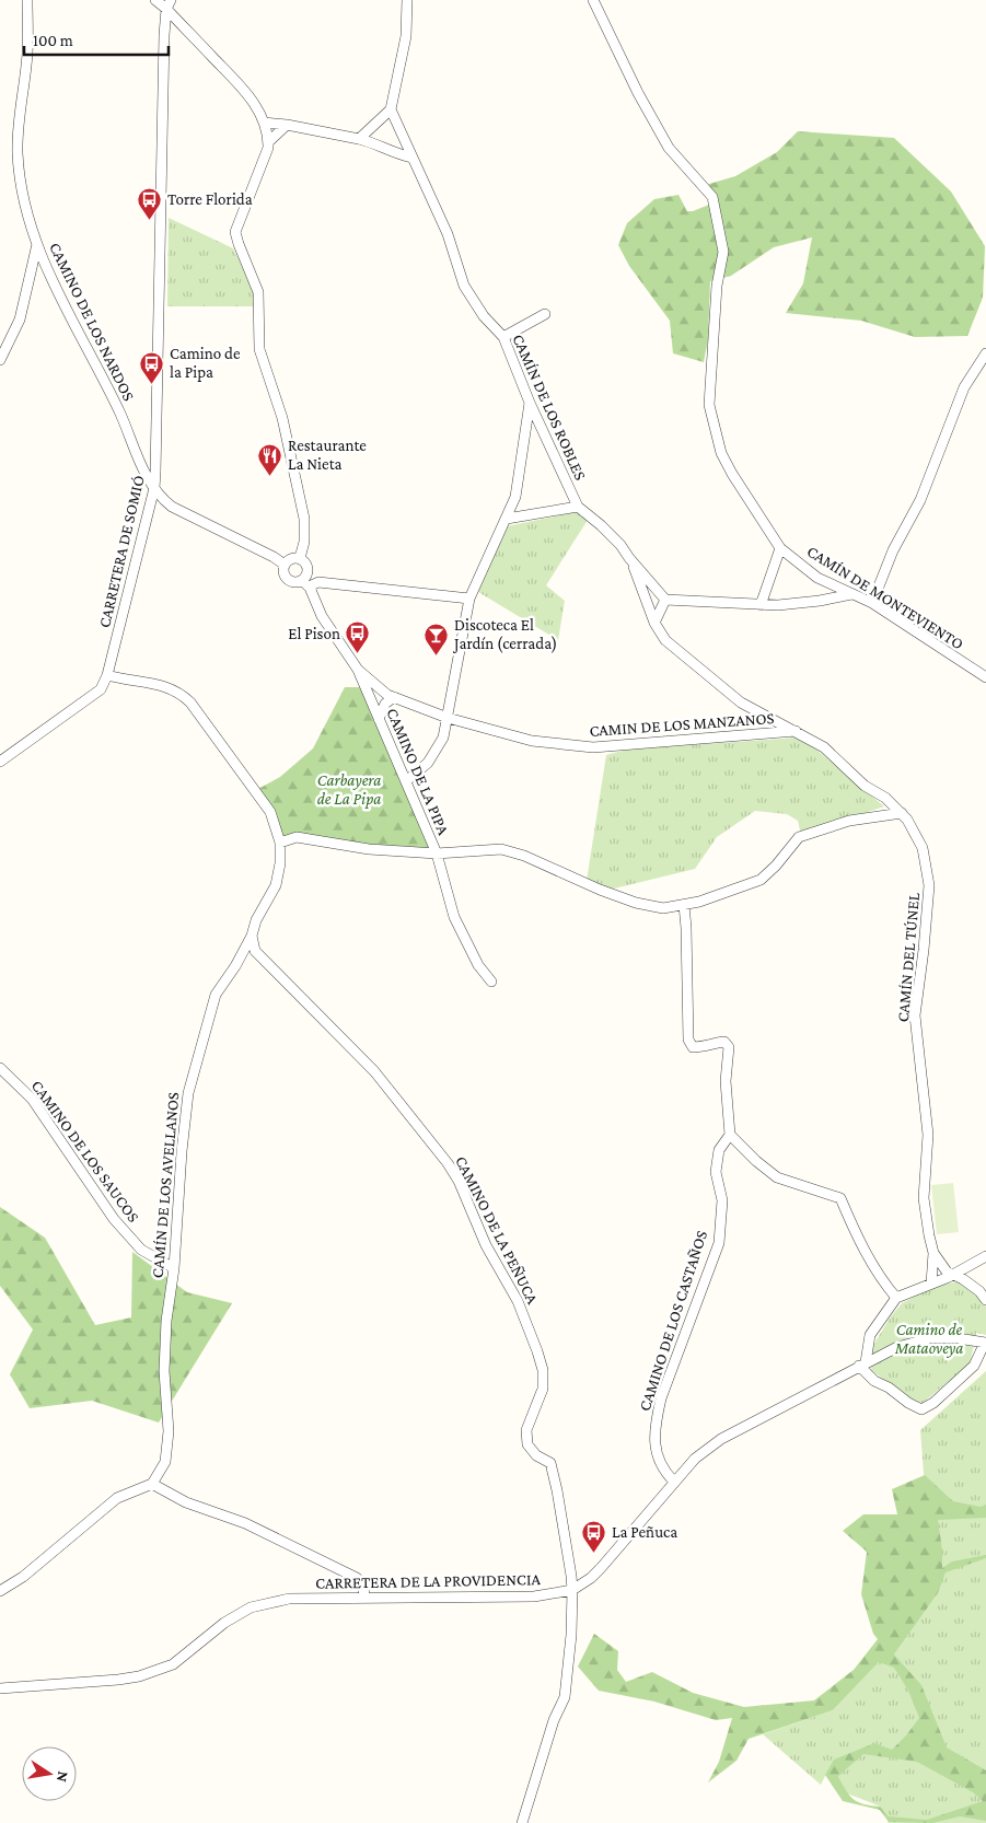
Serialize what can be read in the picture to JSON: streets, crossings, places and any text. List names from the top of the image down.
{
  "streets": {
    "street": [
      "CAMINO DE LOS NARDOS",
      "CAMÍN DE LOS ROBLES",
      "CARRETERA DE SOMIÓ",
      "CAMÍN DE MONTEVIENTO",
      "CAMIN DE LOS MANZANOS",
      "CAMINO DE LA PIPA",
      "CAMÍN DEL TÚNEL",
      "CAMINO DE LOS SAUCOS",
      "CAMÍN DE LOS AVELLANOS",
      "CAMINO DE LA PEÑUCA",
      "CAMINO DE LOS CASTAÑOS",
      "CARRETERA DE LA PROVIDENCIA"
    ]
  },
  "crossings": [
    ["CAMINO DE LOS NARDOS", "CARRETERA DE SOMIÓ"],
    ["CAMÍN DE LOS ROBLES", "CAMÍN DEL TÚNEL"],
    ["CARRETERA DE SOMIÓ", "CAMÍN DE LOS AVELLANOS"],
    ["CAMIN DE LOS MANZANOS", "CAMINO DE LA PIPA"],
    ["CAMIN DE LOS MANZANOS", "CAMÍN DEL TÚNEL"],
    ["CAMINO DE LOS SAUCOS", "CAMÍN DE LOS AVELLANOS"],
    ["CAMÍN DE LOS AVELLANOS", "CAMINO DE LA PEÑUCA"],
    ["CAMINO DE LA PEÑUCA", "CARRETERA DE LA PROVIDENCIA"],
    ["CAMINO DE LOS CASTAÑOS", "CARRETERA DE LA PROVIDENCIA"]
  ],
  "parks": ["Carbayera de La Pipa", "Camino de Mataoveya"],
  "places": {
    "bus stop": [
      "Torre Florida",
      "Camino de la Pipa",
      "El Pison",
      "La Peñuca"
    ],
    "restaurant": ["Restaurante La Nieta"],
    "bar": ["Discoteca El Jardín (cerrada)"]
  },
  "scale_bar": "100 m",
  "north": "right"
}
